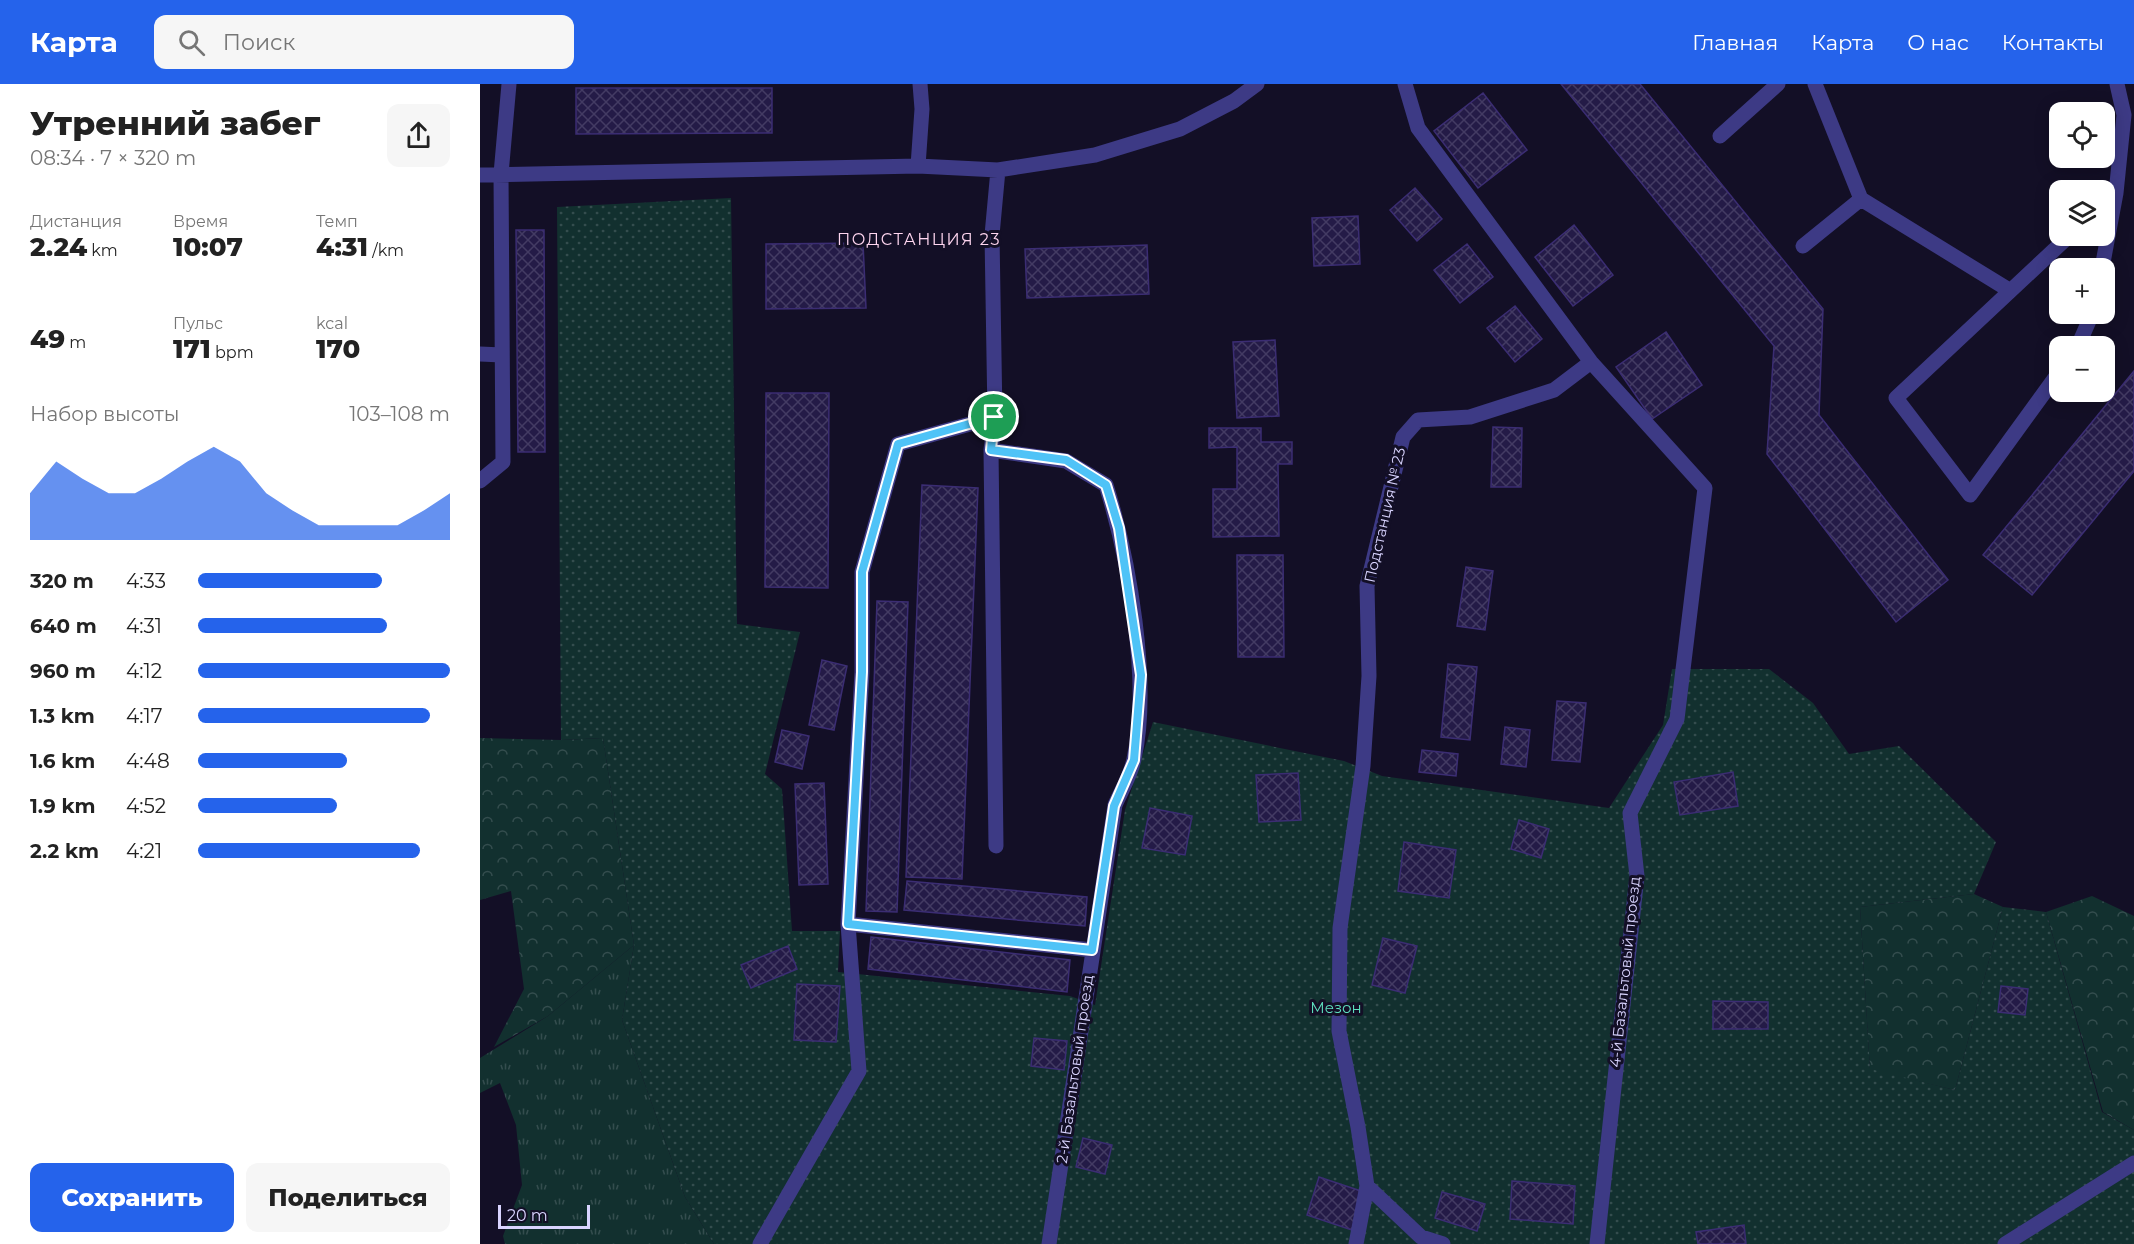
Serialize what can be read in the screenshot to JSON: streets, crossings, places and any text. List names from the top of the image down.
{
  "streets": {
    "street": ["Подстанция № 23", "4-й Базальтовый проезд", "2-й Базальтовый проезд"]
  },
  "crossings": [
    ["Подстанция № 23", "4-й Базальтовый проезд"]
  ],
  "districts": ["ПОДСТАНЦИЯ 23"],
  "parks": ["Мезон"],
  "scale_bar": "20 m",
  "page": {
    "header": "Карта",
    "search": "Поиск",
    "nav": [
      "Главная",
      "Карта",
      "О нас",
      "Контакты"
    ],
    "heading": ["Утренний забег", "08:34 · 7 × 320 m"],
    "map_buttons": ["+", "−"],
    "stats": [
      ["Дистанция", "2.24 km"],
      ["Время", "10:07"],
      ["Темп", "4:31 /km"],
      ["49 m"],
      ["Пульс", "171 bpm"],
      ["kcal", "170"]
    ],
    "chart": ["Набор высоты", "103–108 m"],
    "list": [
      {
        "name": "320 m",
        "note": "4:33"
      },
      {
        "name": "640 m",
        "note": "4:31"
      },
      {
        "name": "960 m",
        "note": "4:12"
      },
      {
        "name": "1.3 km",
        "note": "4:17"
      },
      {
        "name": "1.6 km",
        "note": "4:48"
      },
      {
        "name": "1.9 km",
        "note": "4:52"
      },
      {
        "name": "2.2 km",
        "note": "4:21"
      }
    ],
    "buttons": ["Сохранить", "Поделиться"],
    "scale": "20 m"
  }
}
